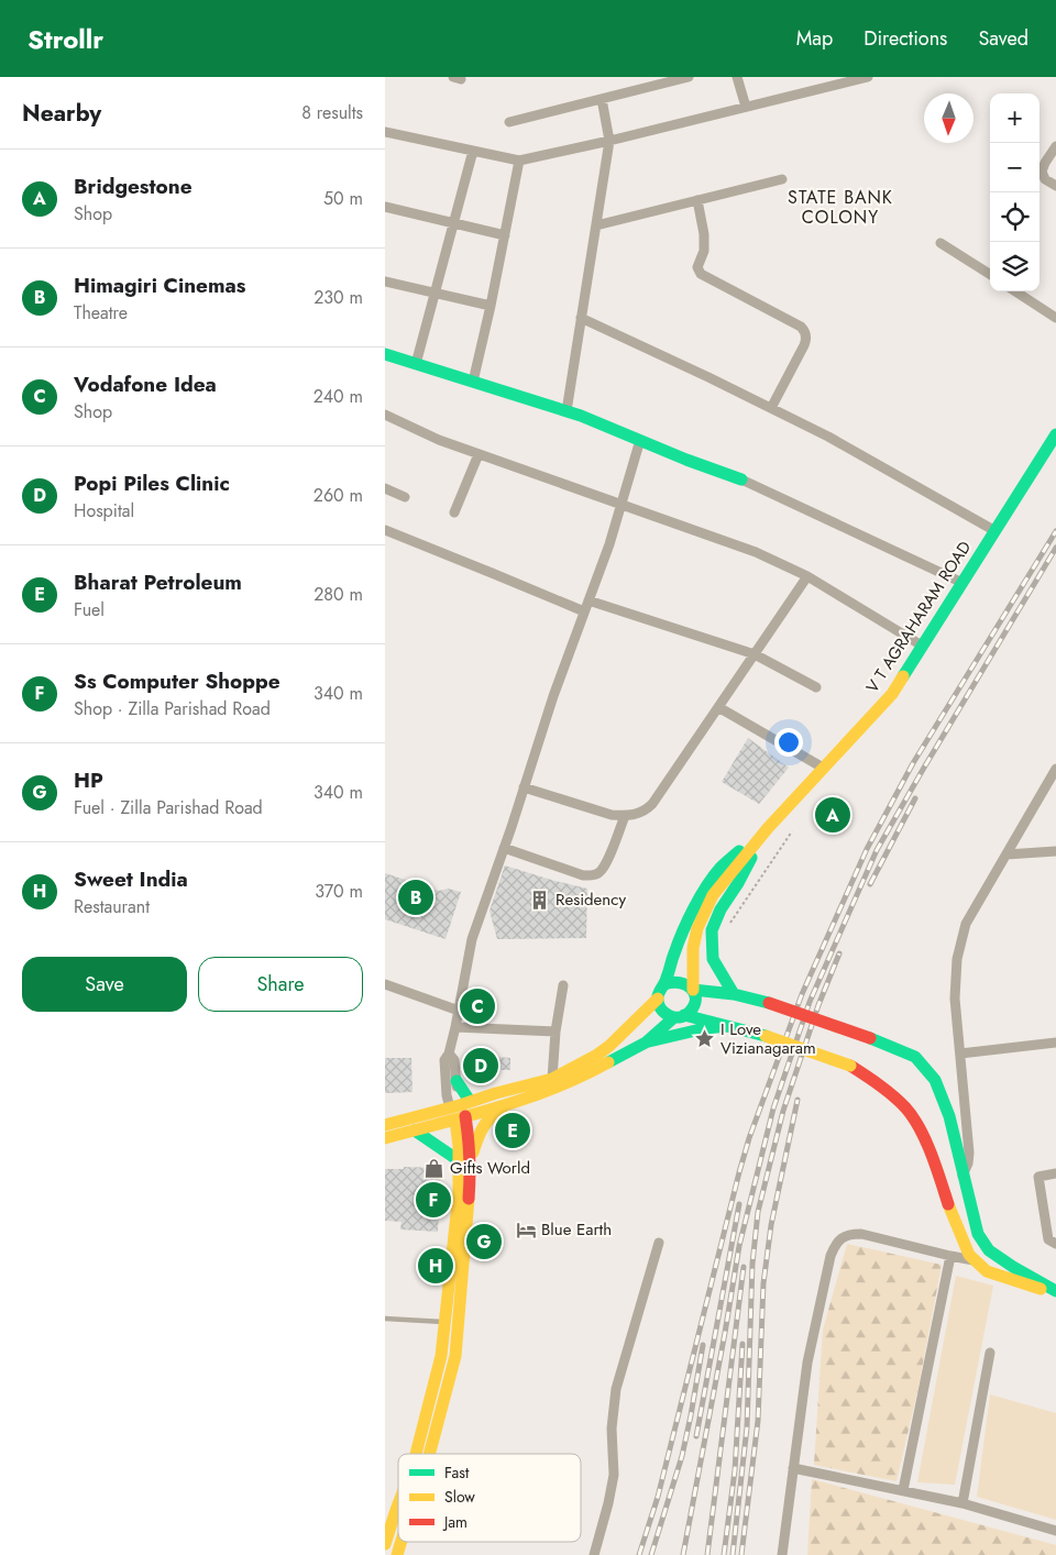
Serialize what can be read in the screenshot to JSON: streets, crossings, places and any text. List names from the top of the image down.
{
  "streets": {
    "main road": ["V T AGRAHARAM ROAD"]
  },
  "districts": ["STATE BANK COLONY"],
  "places": {
    "building": ["Residency"],
    "place": ["I Love Vizianagaram"],
    "shop": ["Gifts World"],
    "hotel": ["Blue Earth"]
  },
  "legend": ["Fast", "Slow", "Jam"],
  "north": "bottom",
  "page": {
    "header": "Strollr",
    "nav": ["Map", "Directions", "Saved"],
    "heading": ["Nearby", "8 results"],
    "map_buttons": ["+", "−"],
    "list": [
      {
        "mark": "A",
        "name": "Bridgestone",
        "note": "Shop",
        "value": "50 m"
      },
      {
        "mark": "B",
        "name": "Himagiri Cinemas",
        "note": "Theatre",
        "value": "230 m"
      },
      {
        "mark": "C",
        "name": "Vodafone Idea",
        "note": "Shop",
        "value": "240 m"
      },
      {
        "mark": "D",
        "name": "Popi Piles Clinic",
        "note": "Hospital",
        "value": "260 m"
      },
      {
        "mark": "E",
        "name": "Bharat Petroleum",
        "note": "Fuel",
        "value": "280 m"
      },
      {
        "mark": "F",
        "name": "Ss Computer Shoppe",
        "note": "Shop · Zilla Parishad Road",
        "value": "340 m"
      },
      {
        "mark": "G",
        "name": "HP",
        "note": "Fuel · Zilla Parishad Road",
        "value": "340 m"
      },
      {
        "mark": "H",
        "name": "Sweet India",
        "note": "Restaurant",
        "value": "370 m"
      }
    ],
    "pins": [
      "A",
      "B",
      "C",
      "D",
      "E",
      "F",
      "G",
      "H"
    ],
    "buttons": ["Save", "Share"]
  }
}
